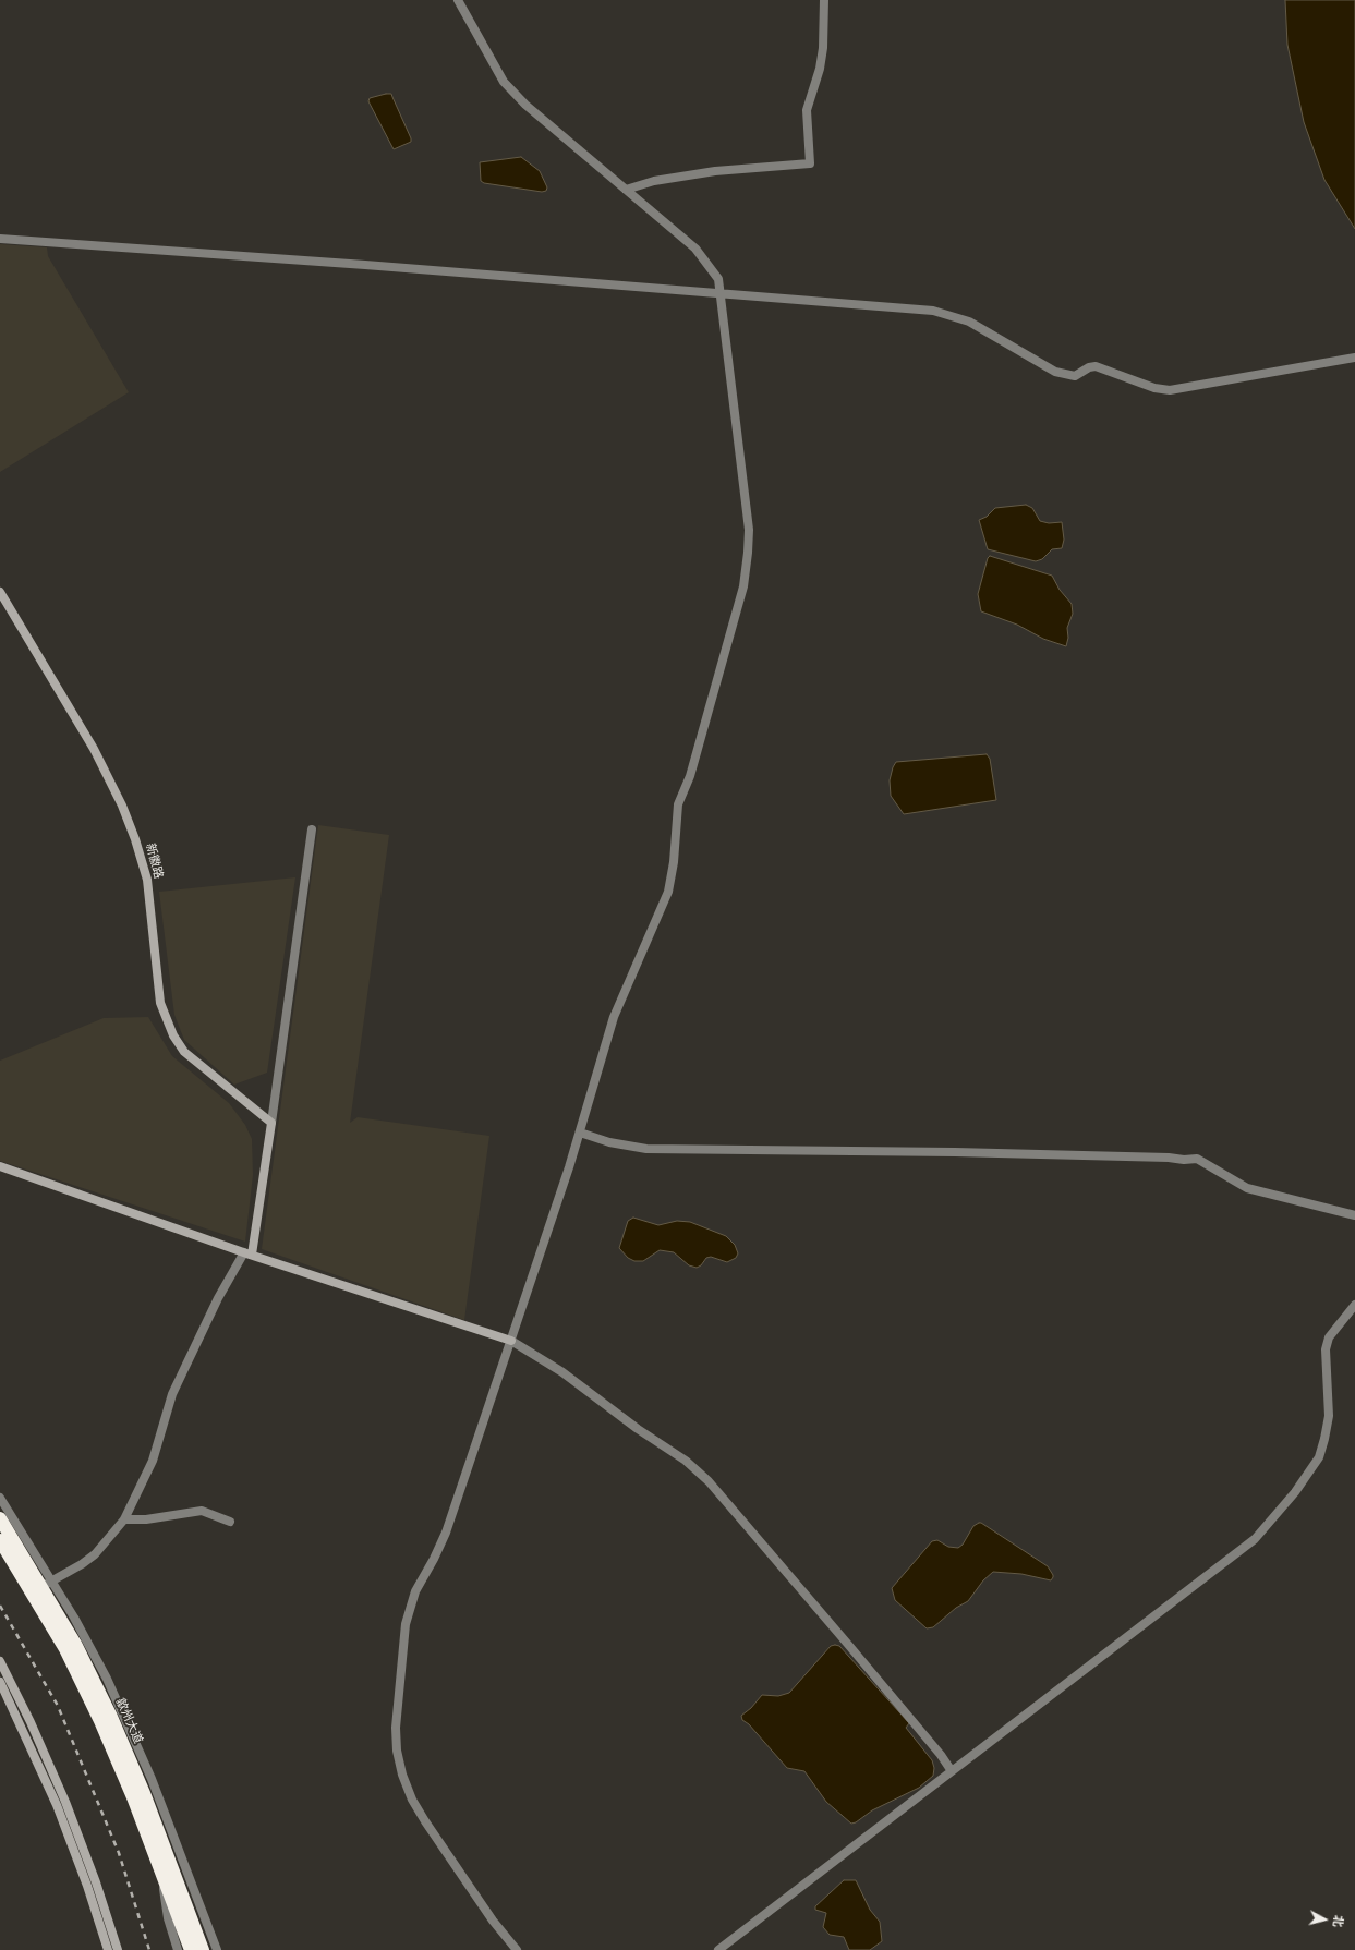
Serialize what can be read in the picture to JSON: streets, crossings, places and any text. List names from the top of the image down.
{
  "streets": {
    "highway": ["歙州大道"],
    "street": ["新徽路"]
  },
  "north": "right"
}
